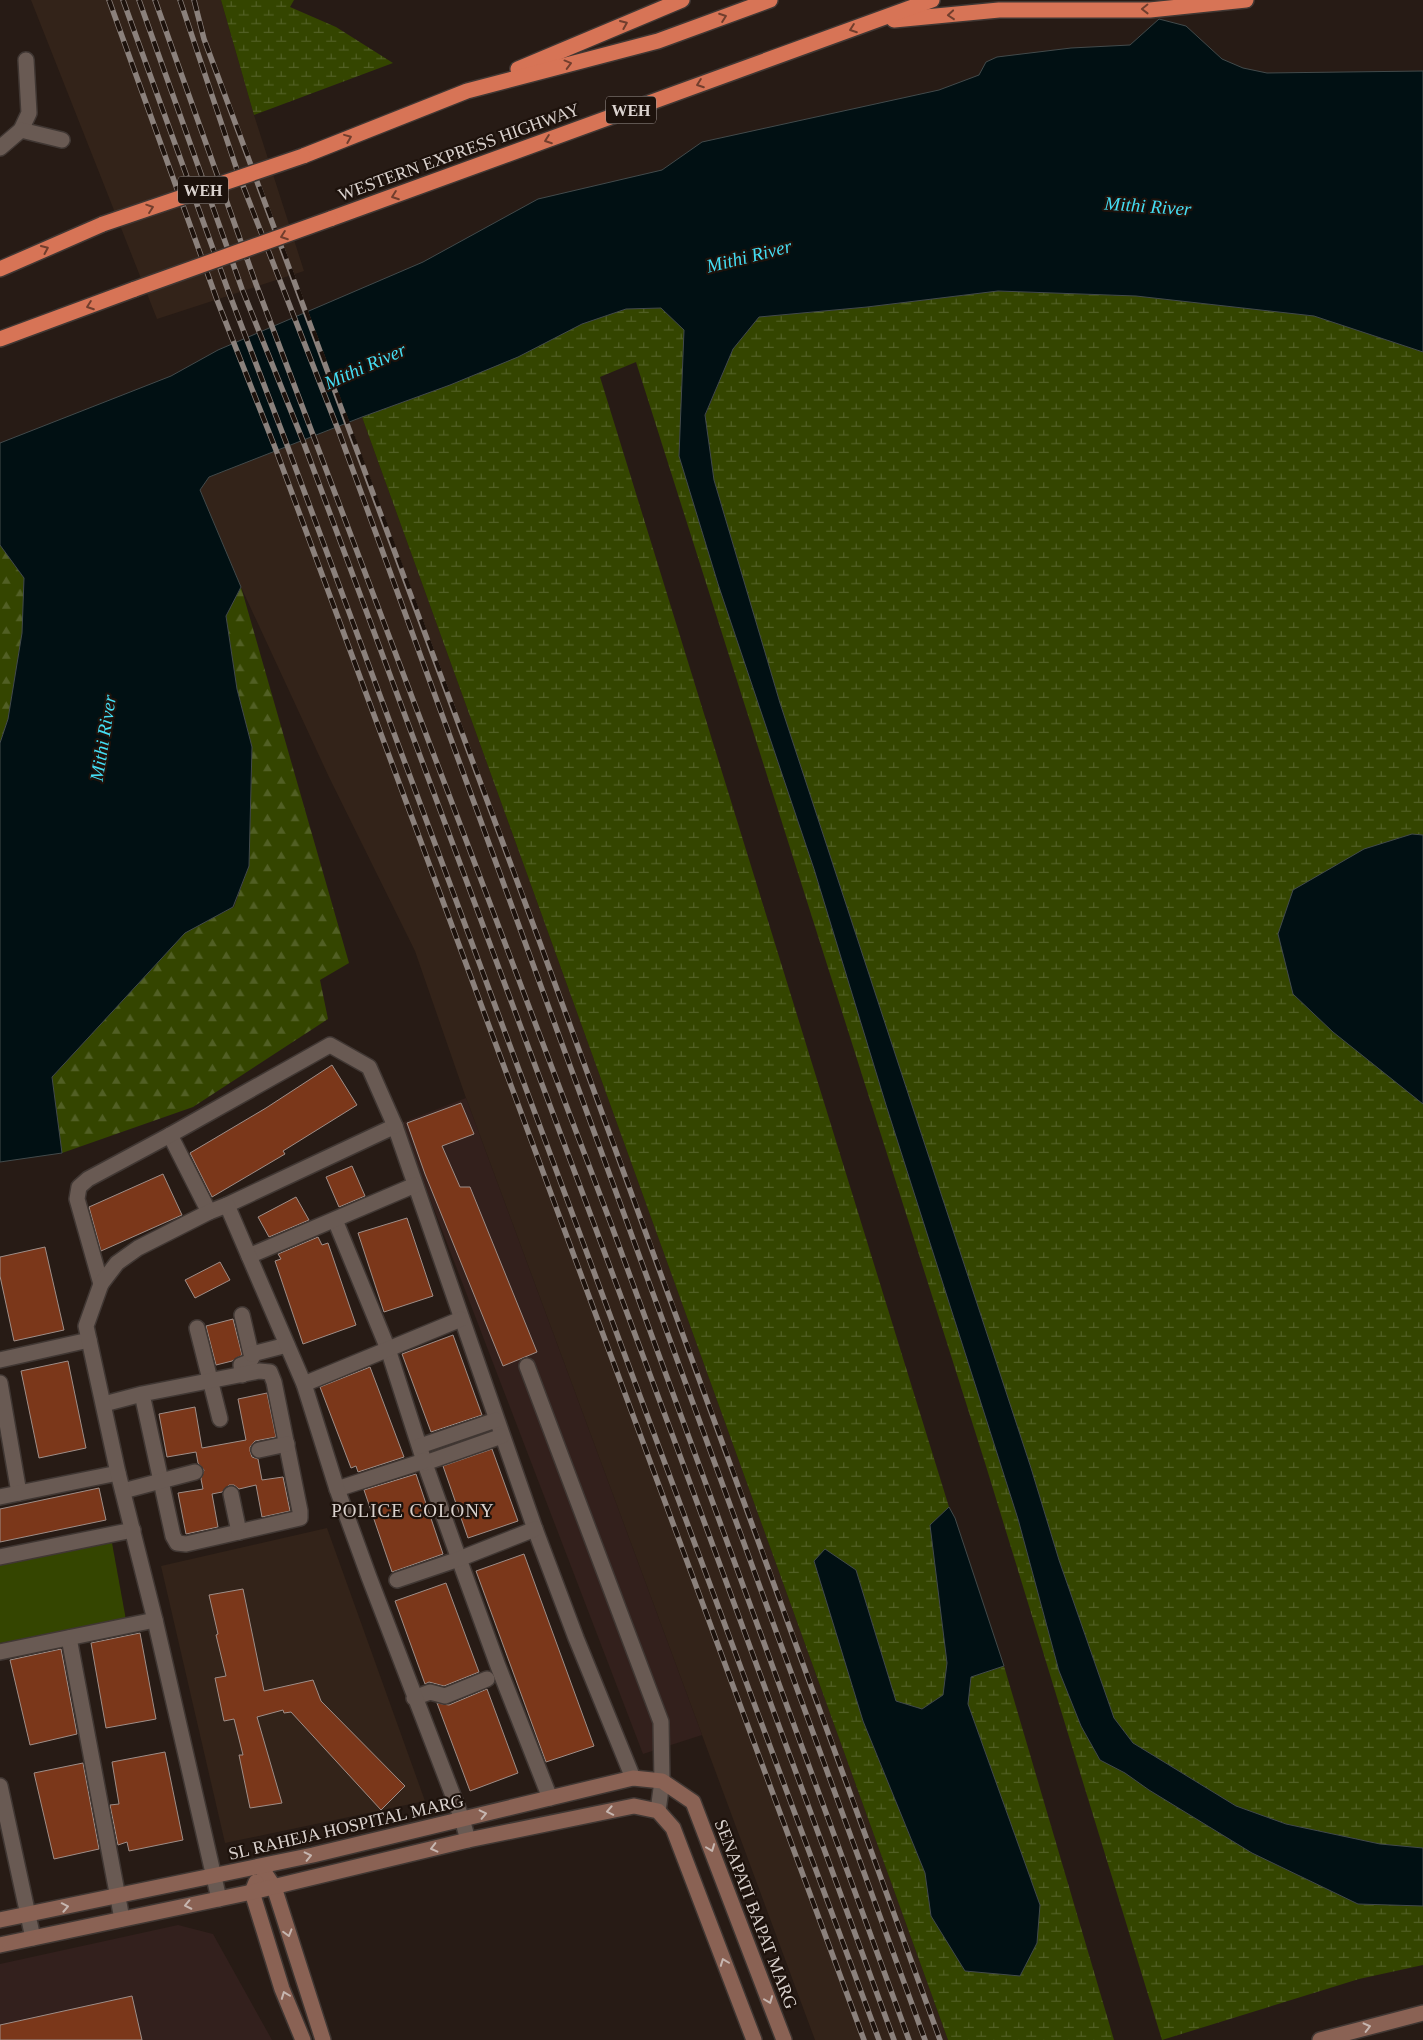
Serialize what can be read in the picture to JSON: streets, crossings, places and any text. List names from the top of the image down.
{
  "streets": {
    "highway": ["WEH", "WESTERN EXPRESS HIGHWAY"],
    "main road": ["SL RAHEJA HOSPITAL MARG", "SENAPATI BAPAT MARG"]
  },
  "crossings": [
    ["SL RAHEJA HOSPITAL MARG", "SENAPATI BAPAT MARG"]
  ],
  "districts": ["POLICE COLONY"],
  "water": ["Mithi River"]
}
